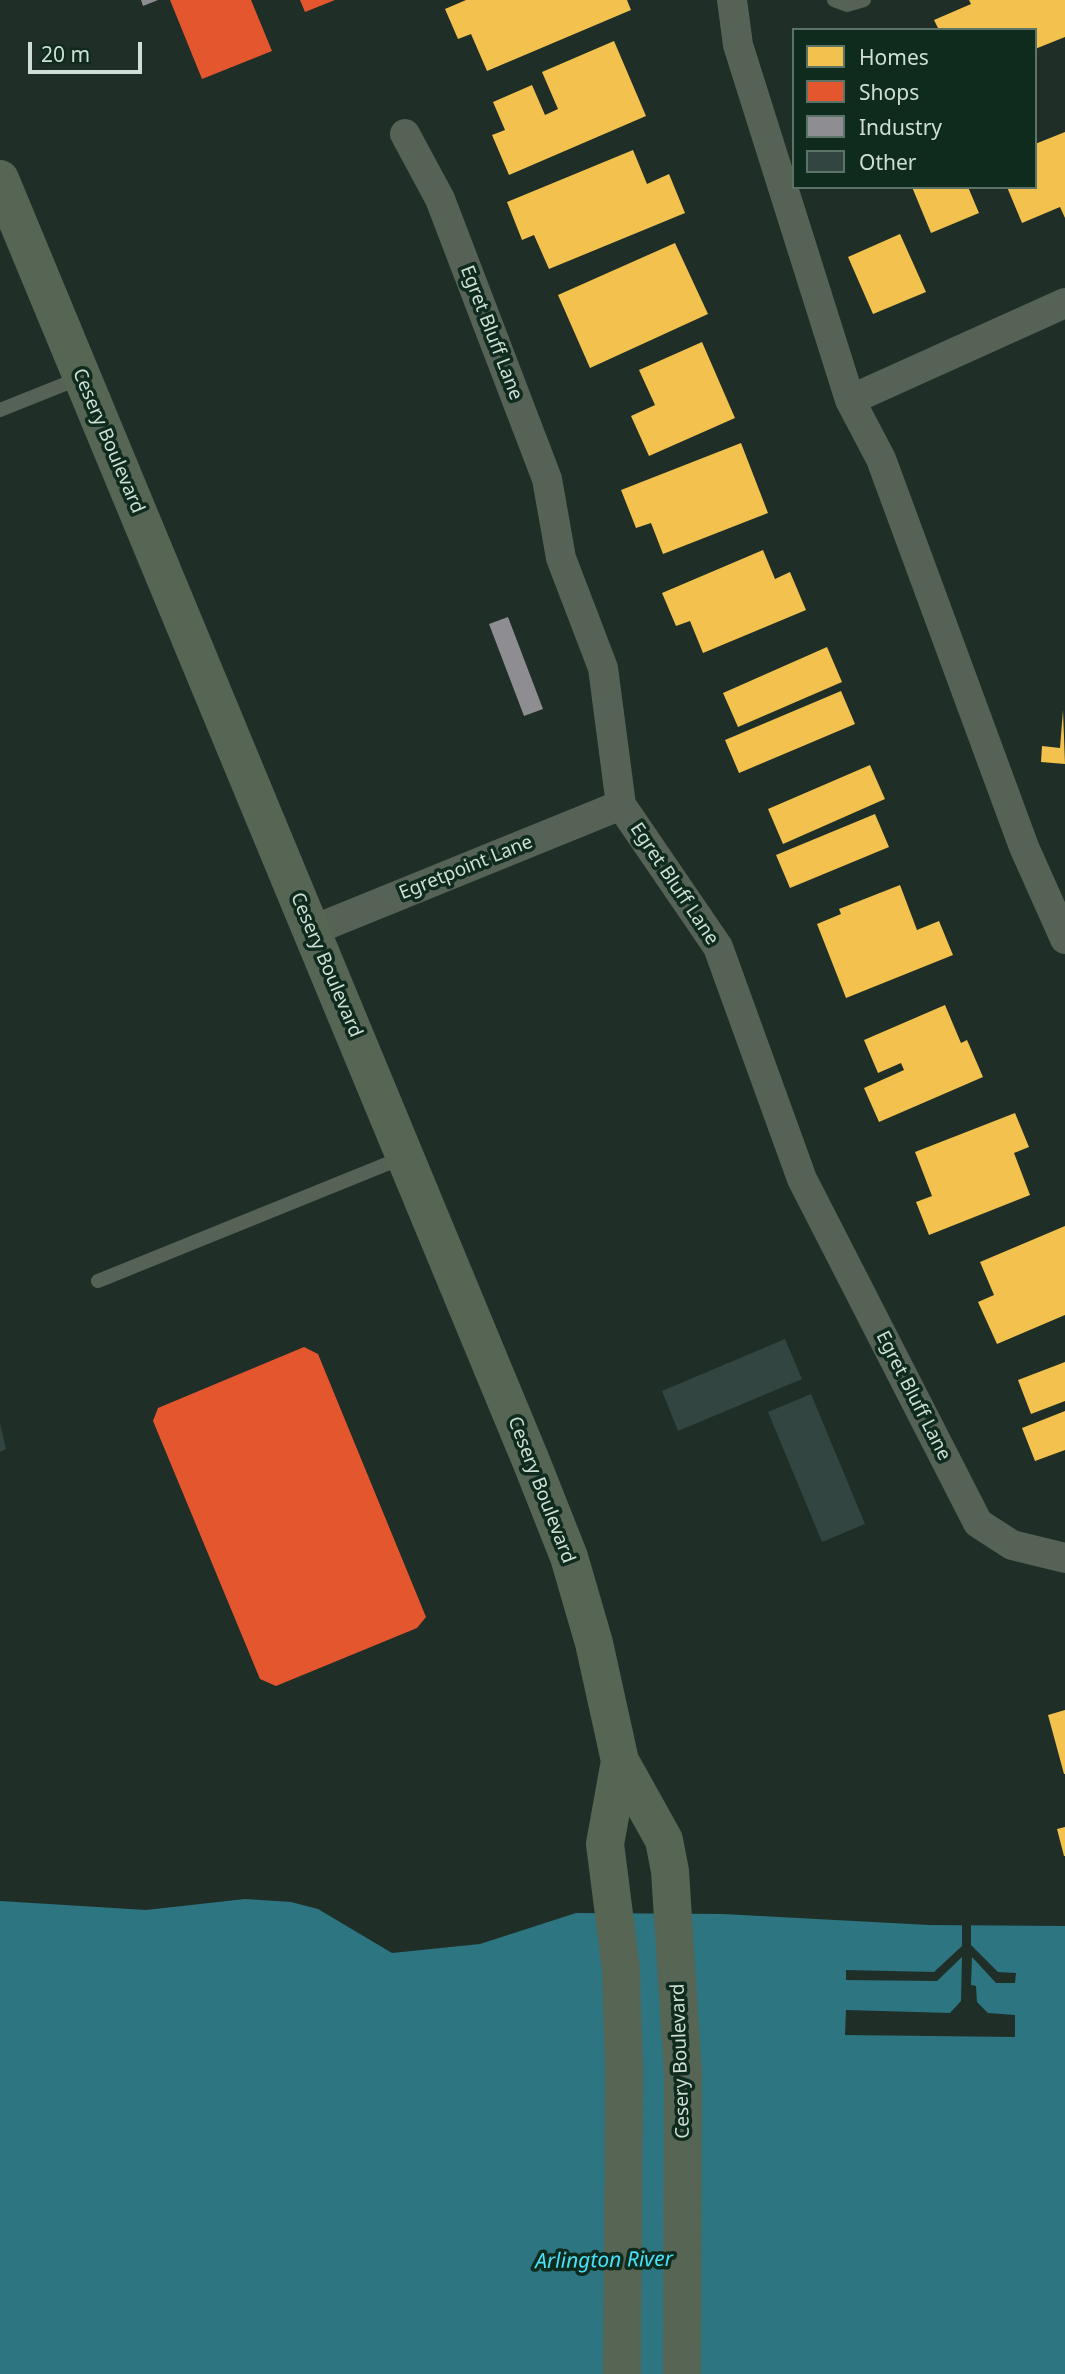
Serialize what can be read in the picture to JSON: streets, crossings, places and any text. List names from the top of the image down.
{
  "streets": {
    "main road": ["Cesery Boulevard"],
    "street": ["Egret Bluff Lane", "Egretpoint Lane"]
  },
  "crossings": [
    ["Egret Bluff Lane", "Egretpoint Lane"],
    ["Cesery Boulevard", "Egretpoint Lane"]
  ],
  "water": ["Arlington River"],
  "legend": [
    "Homes",
    "Shops",
    "Industry",
    "Other"
  ],
  "scale_bar": "20 m"
}
